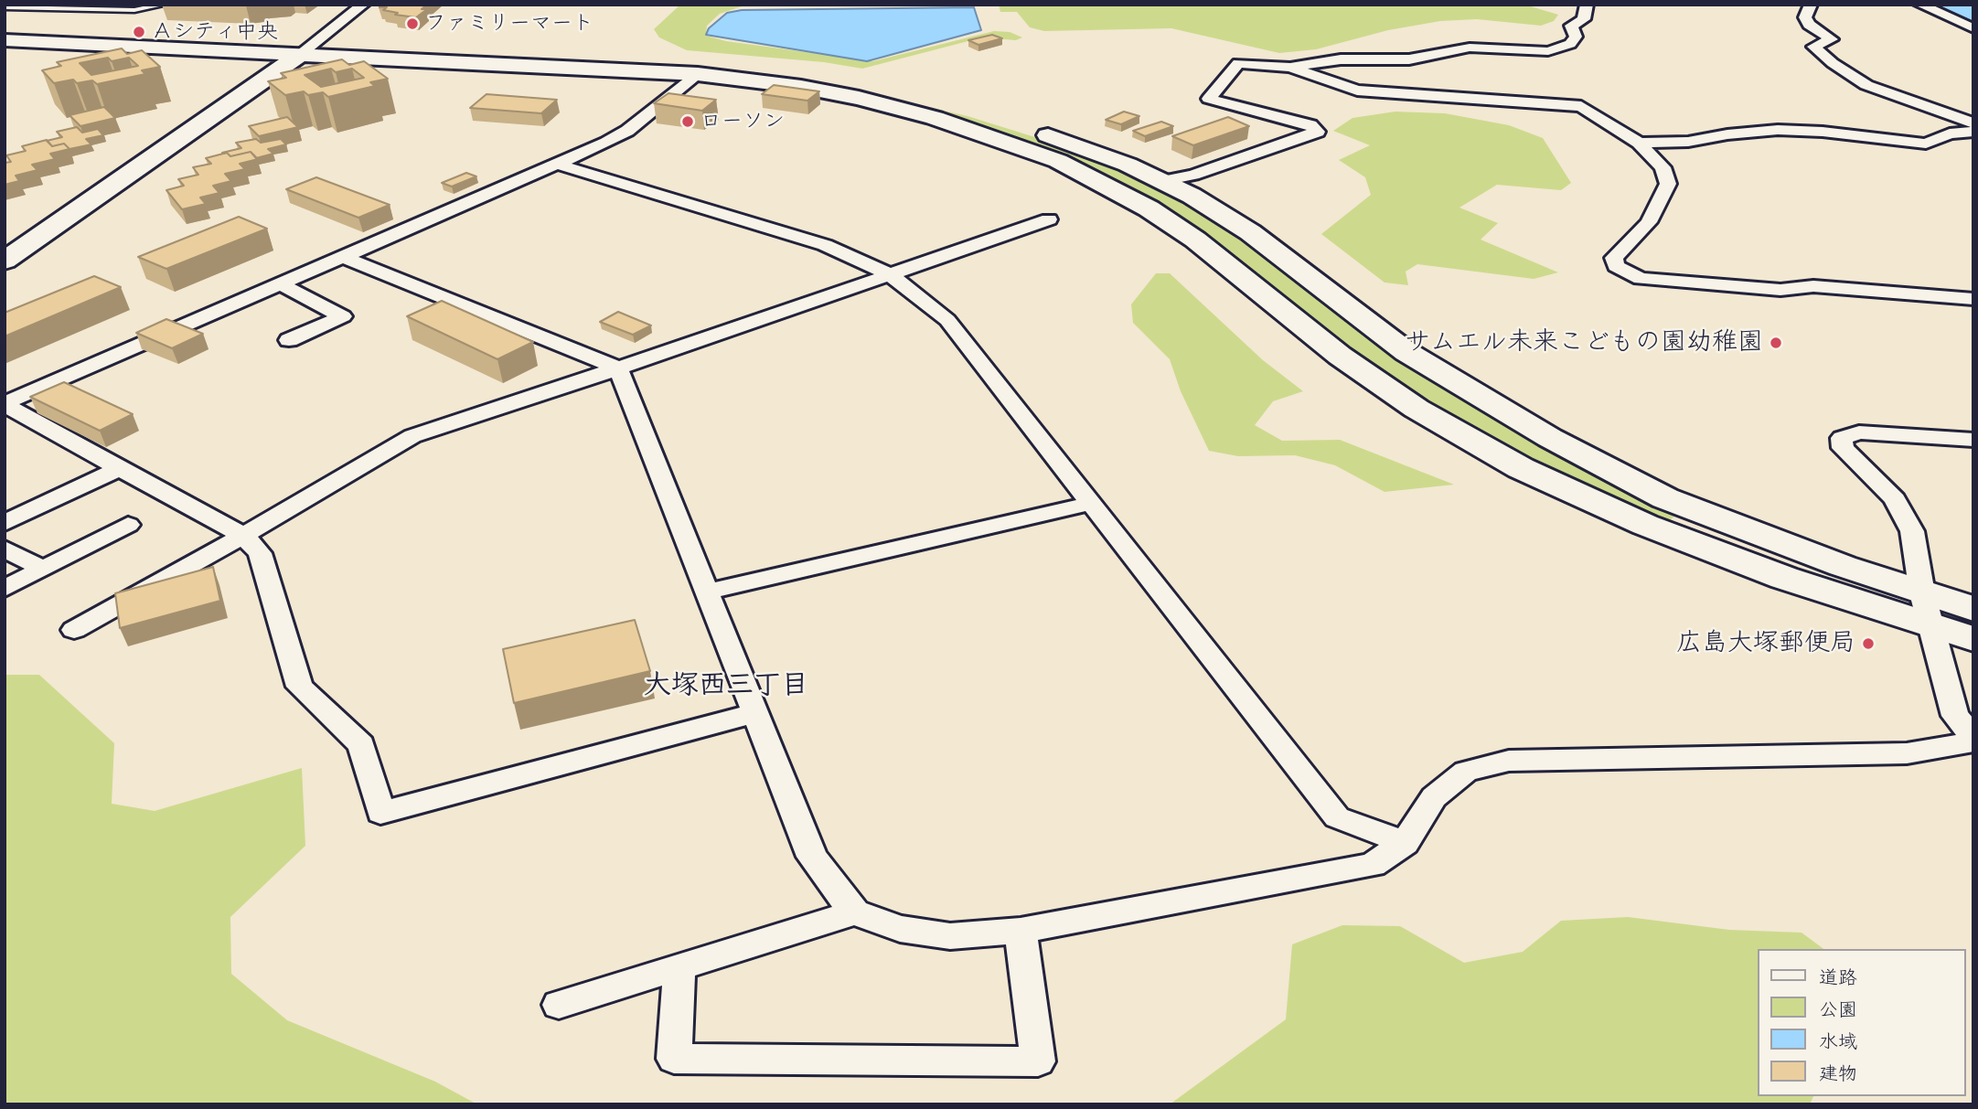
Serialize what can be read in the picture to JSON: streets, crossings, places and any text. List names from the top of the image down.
{
  "districts": ["大塚西三丁目"],
  "places": [
    "ファミリーマート",
    "Ａシティ中央",
    "ローソン",
    "サムエル未来こどもの園幼稚園",
    "広島大塚郵便局"
  ],
  "legend": [
    "道路",
    "公園",
    "水域",
    "建物"
  ]
}
